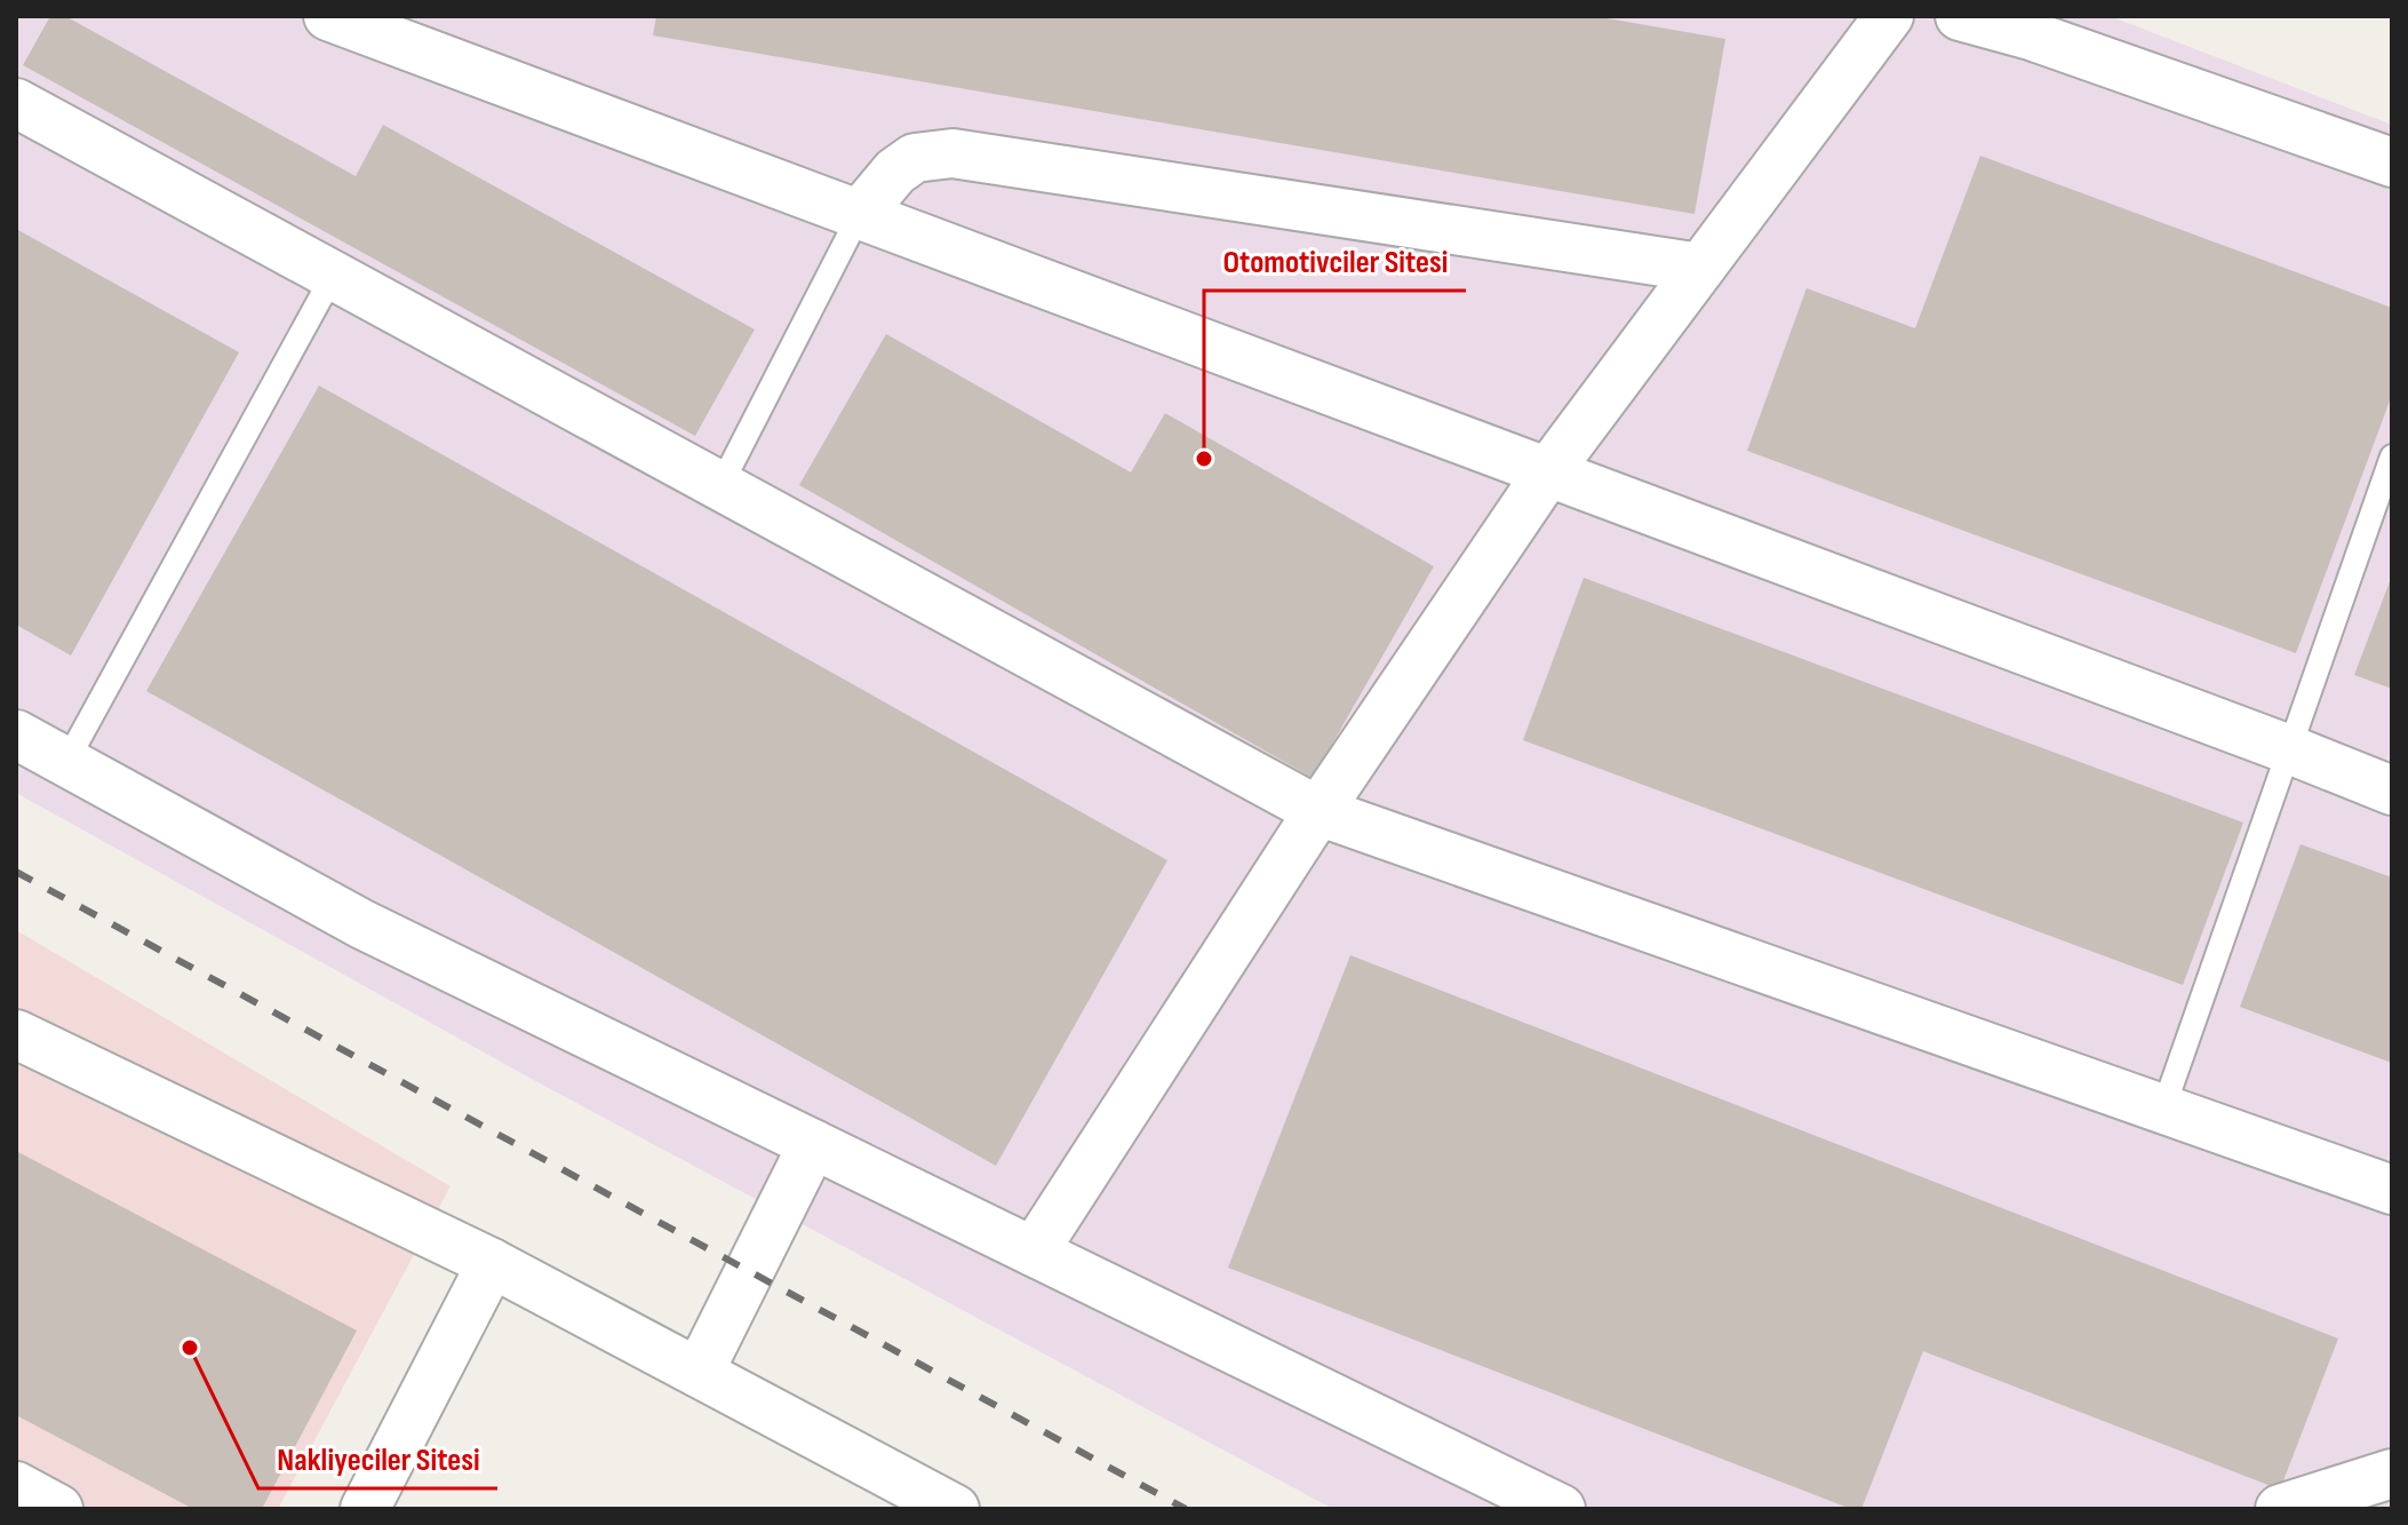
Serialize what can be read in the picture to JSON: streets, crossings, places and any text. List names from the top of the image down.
{
  "places": ["Otomotivciler Sitesi", "Nakliyeciler Sitesi"]
}
